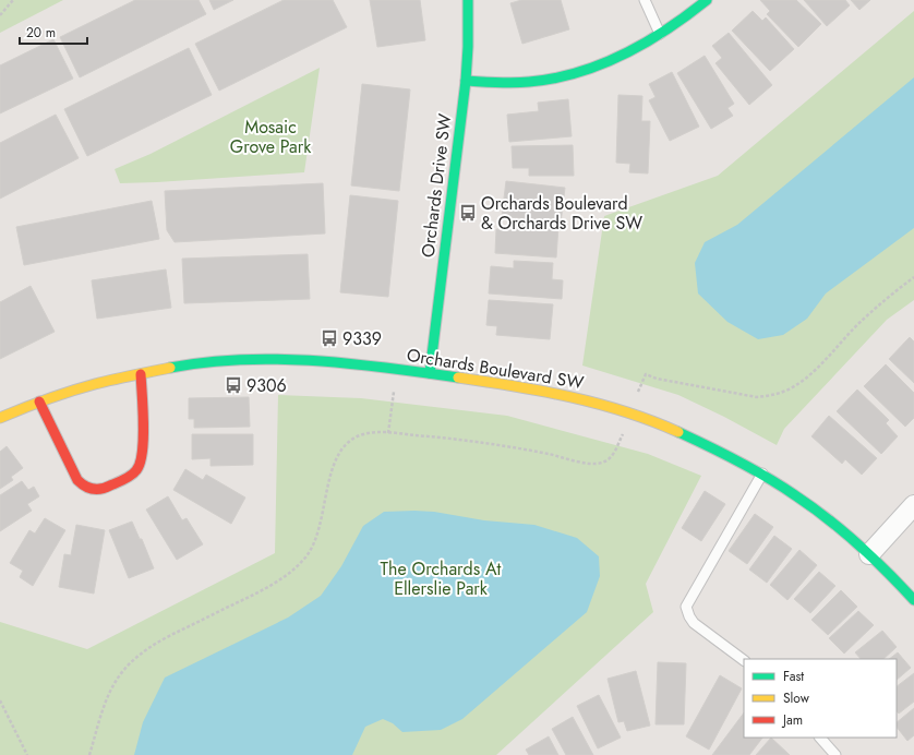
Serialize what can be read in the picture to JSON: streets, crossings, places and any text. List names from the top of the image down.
{
  "streets": {
    "street": ["Orchards Drive SW", "Orchards Boulevard SW"]
  },
  "crossings": [
    ["Orchards Drive SW", "Orchards Boulevard SW"]
  ],
  "parks": ["Mosaic Grove Park", "The Orchards At Ellerslie Park"],
  "places": {
    "bus stop": ["Orchards Boulevard & Orchards Drive SW", "9339", "9306"]
  },
  "legend": ["Fast", "Slow", "Jam"],
  "scale_bar": "20 m"
}
